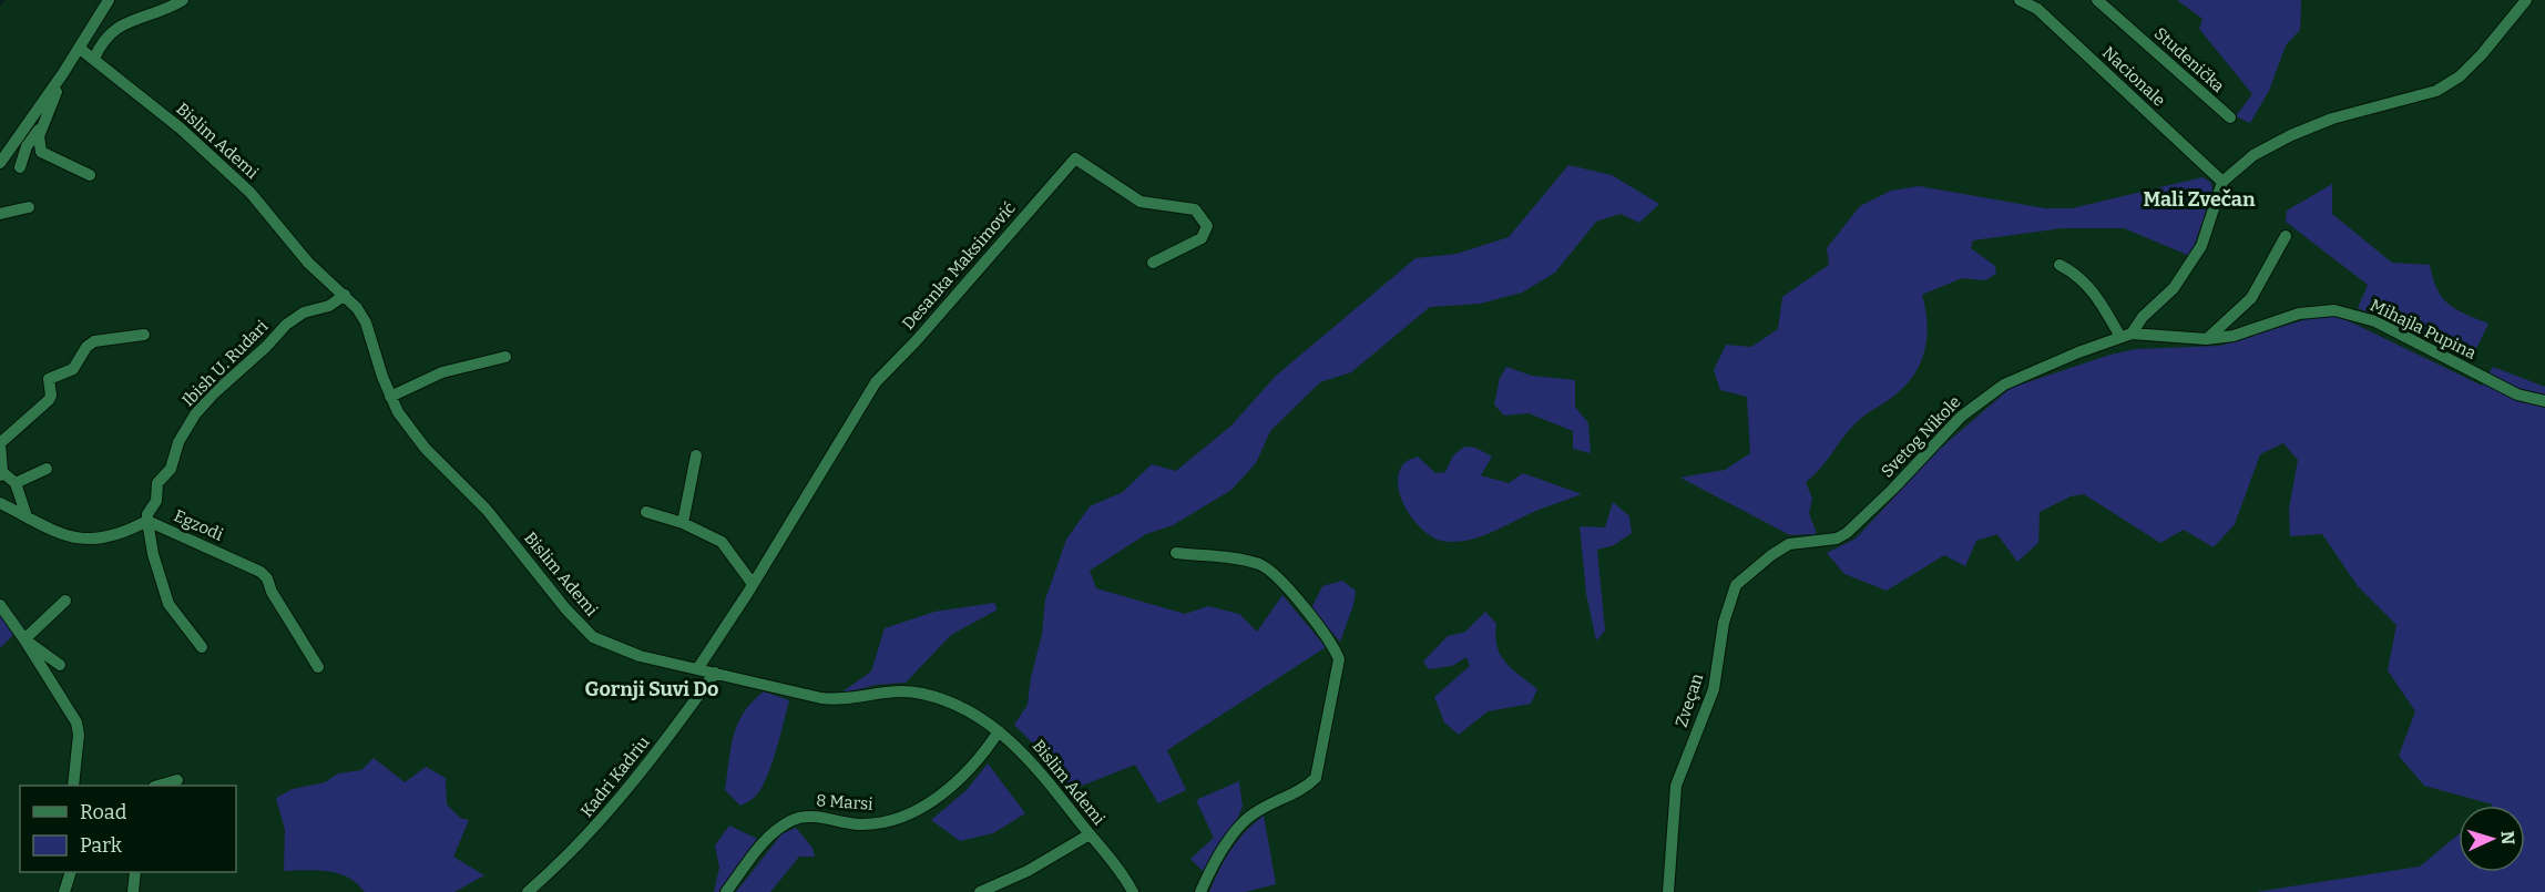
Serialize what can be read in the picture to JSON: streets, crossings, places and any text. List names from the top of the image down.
{
  "streets": {
    "street": [
      "Studenička",
      "Nacionale",
      "Bislim Ademi",
      "Desanka Maksimović",
      "Mihajla Pupina",
      "Ibish U. Rudari",
      "Svetog Nikole",
      "Egzodi",
      "Zveçan",
      "Kadri Kadriu",
      "8 Marsi"
    ]
  },
  "crossings": [
    ["Nacionale", "Svetog Nikole"],
    ["Bislim Ademi", "Desanka Maksimović"],
    ["Bislim Ademi", "Ibish U. Rudari"],
    ["Bislim Ademi", "Kadri Kadriu"],
    ["Bislim Ademi", "8 Marsi"],
    ["Mihajla Pupina", "Svetog Nikole"],
    ["Ibish U. Rudari", "Egzodi"],
    ["Svetog Nikole", "Zveçan"]
  ],
  "districts": ["Mali Zvečan", "Gornji Suvi Do"],
  "legend": ["Road", "Park"],
  "north": "right"
}
